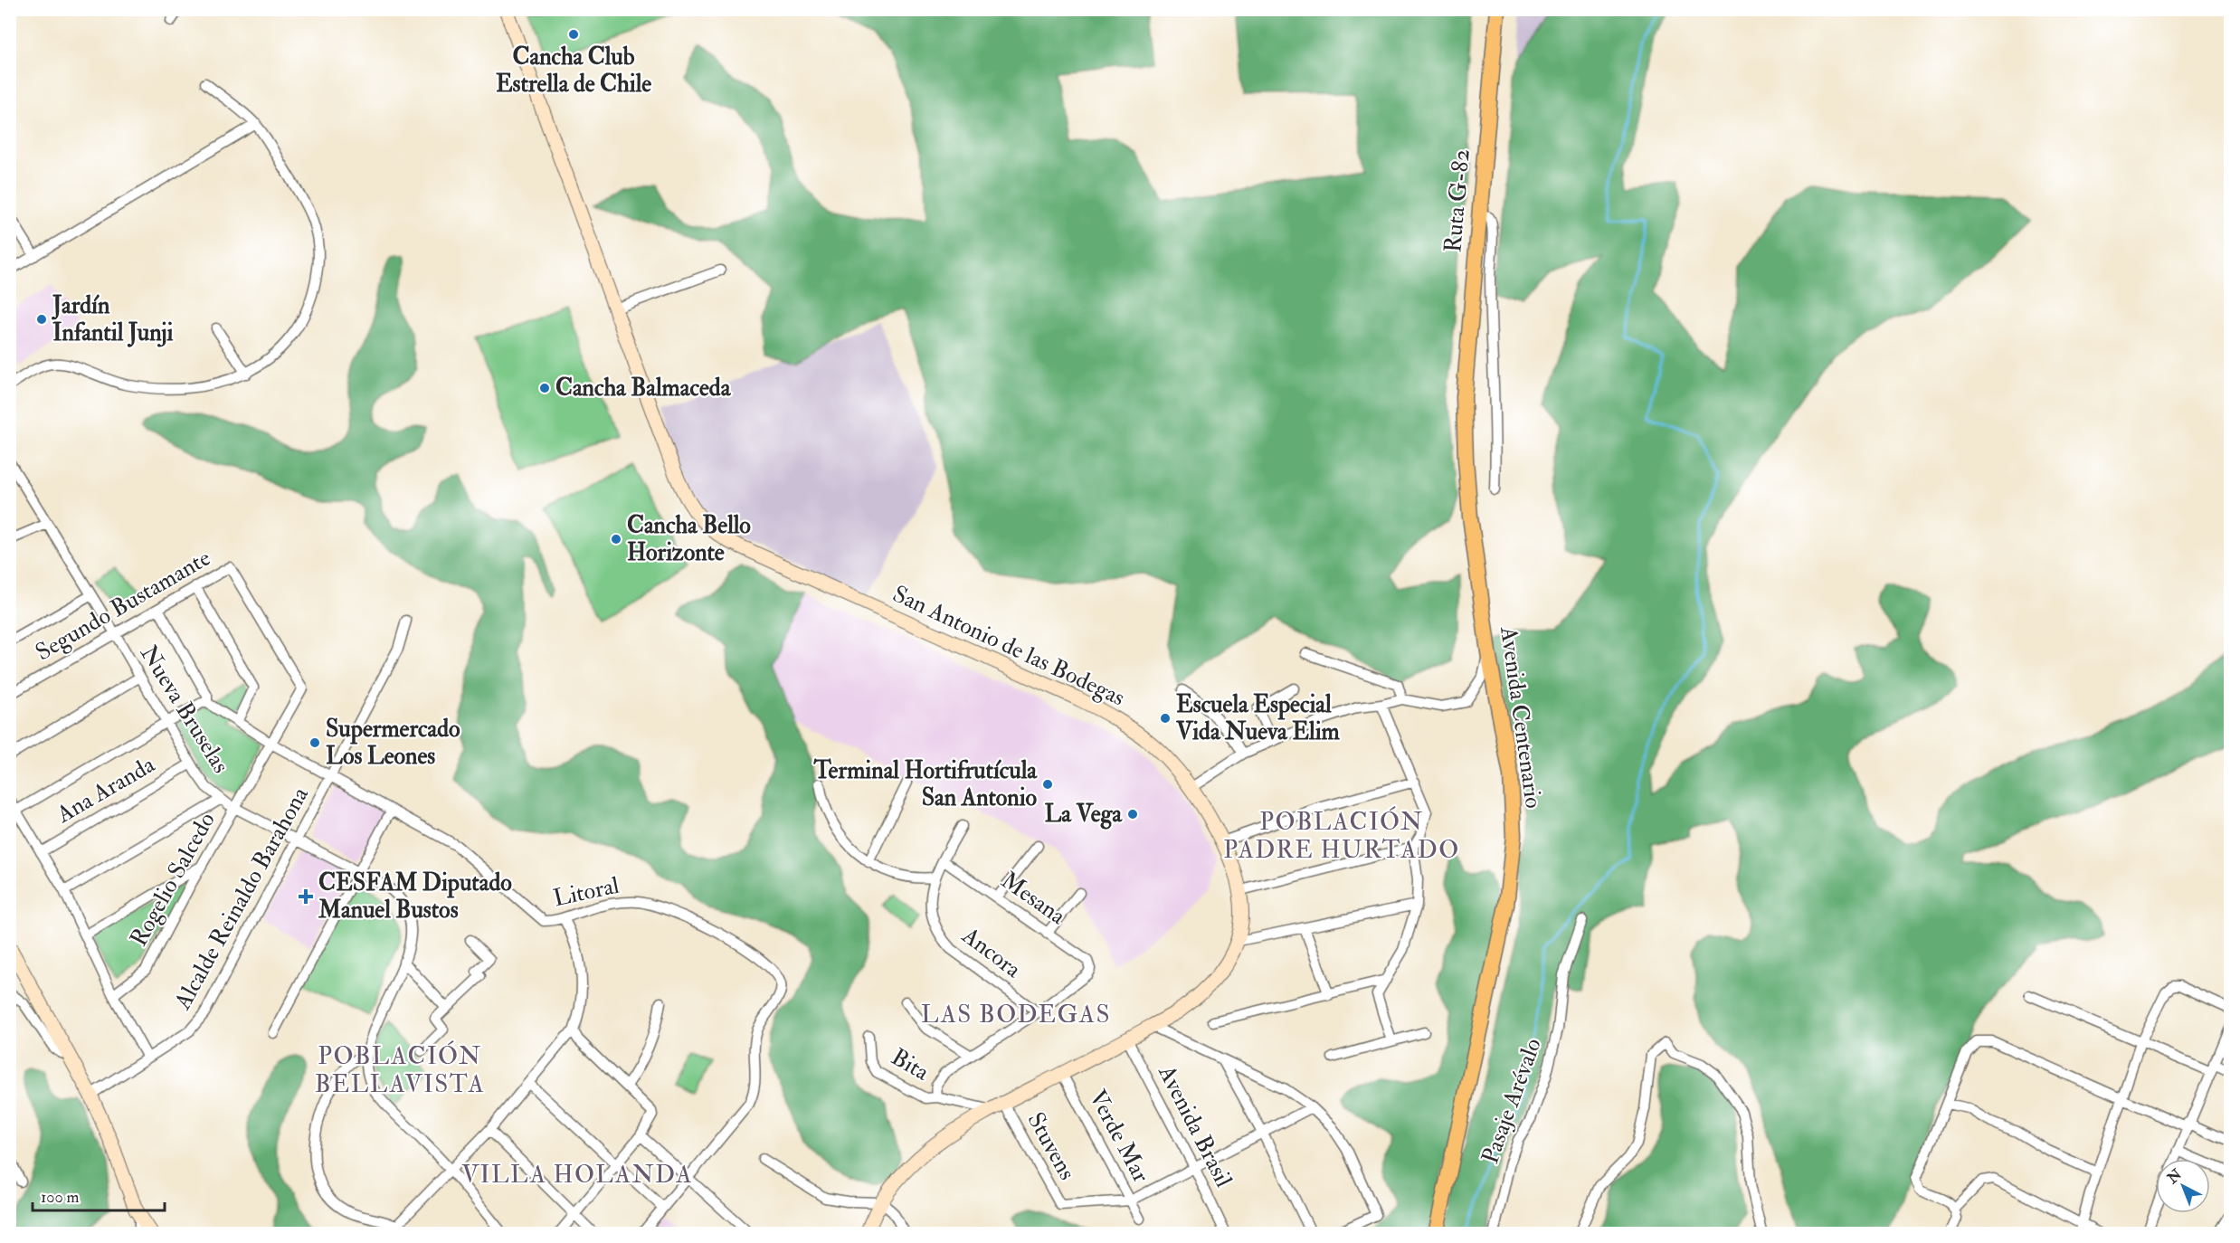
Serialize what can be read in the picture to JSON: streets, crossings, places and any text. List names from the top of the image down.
{
  "streets": {
    "main road": ["Ruta G-82", "Avenida Centenario"],
    "street": [
      "Segundo Bustamante",
      "San Antonio de las Bodegas",
      "Nueva Bruselas",
      "Ana Aranda",
      "Rogelio Salcedo",
      "Litoral",
      "Alcalde Reinaldo Barahona",
      "Mesana",
      "Ancora",
      "Bita",
      "Pasaje Arévalo",
      "Avenida Brasil",
      "Verde Mar",
      "Stuvens"
    ]
  },
  "crossings": [
    ["Ruta G-82", "Avenida Centenario"],
    ["Segundo Bustamante", "Nueva Bruselas"],
    ["Segundo Bustamante", "Rogelio Salcedo"],
    ["San Antonio de las Bodegas", "Bita"],
    ["San Antonio de las Bodegas", "Avenida Brasil"],
    ["San Antonio de las Bodegas", "Verde Mar"],
    ["San Antonio de las Bodegas", "Stuvens"],
    ["Nueva Bruselas", "Ana Aranda"],
    ["Nueva Bruselas", "Rogelio Salcedo"],
    ["Nueva Bruselas", "Alcalde Reinaldo Barahona"],
    ["Rogelio Salcedo", "Litoral"],
    ["Litoral", "Alcalde Reinaldo Barahona"],
    ["Mesana", "Ancora"],
    ["Verde Mar", "Stuvens"]
  ],
  "districts": [
    "POBLACIÓN PADRE HURTADO",
    "LAS BODEGAS",
    "POBLACIÓN BELLAVISTA",
    "VILLA HOLANDA"
  ],
  "places": {
    "other": [
      "Cancha Club Estrella de Chile",
      "Jardín Infantil Junji",
      "Cancha Balmaceda",
      "Cancha Bello Horizonte",
      "Escuela Especial Vida Nueva Elim",
      "Supermercado Los Leones",
      "Terminal Hortifrutícula San Antonio",
      "La Vega"
    ],
    "health": ["CESFAM Diputado Manuel Bustos"]
  },
  "scale_bar": "100 m",
  "north": "top left"
}
